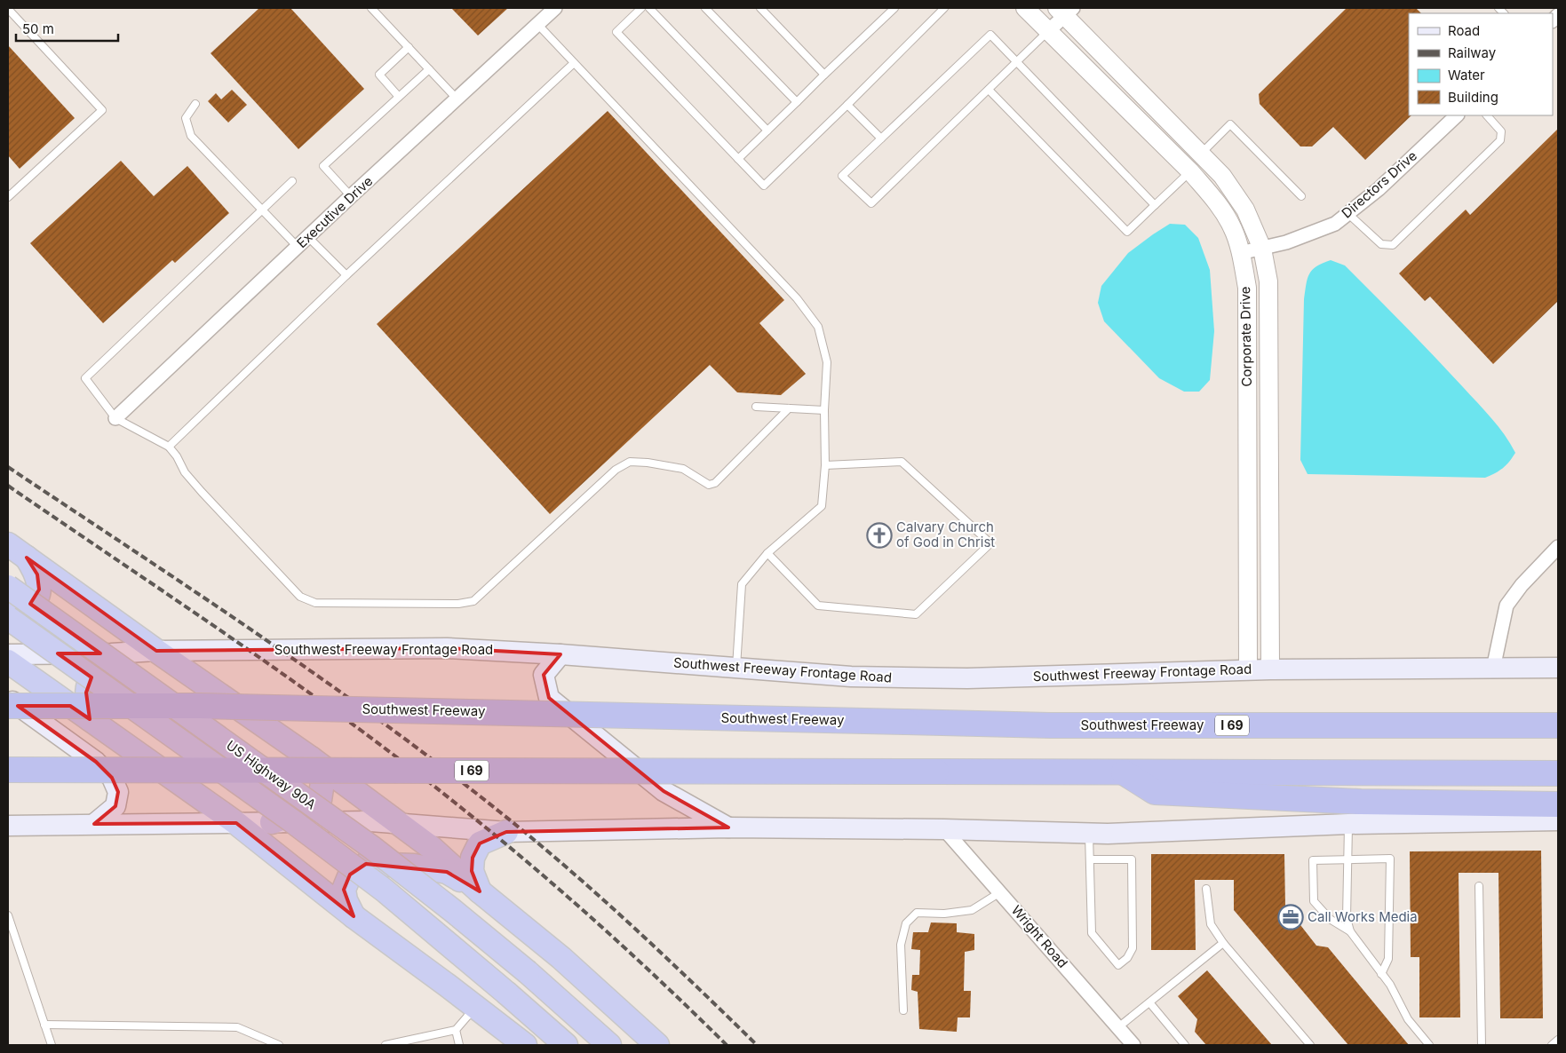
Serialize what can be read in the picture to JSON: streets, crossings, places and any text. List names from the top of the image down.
{
  "streets": {
    "highway": ["Southwest Freeway", "I 69", "US Highway 90A"],
    "main road": ["Southwest Freeway Frontage Road"],
    "street": [
      "Directors Drive",
      "Executive Drive",
      "Corporate Drive",
      "Wright Road"
    ]
  },
  "crossings": [
    ["Directors Drive", "Corporate Drive"],
    ["Corporate Drive", "Southwest Freeway Frontage Road"]
  ],
  "places": {
    "church": ["Calvary Church of God in Christ"],
    "office": ["Call Works Media"]
  },
  "legend": [
    "Road",
    "Railway",
    "Water",
    "Building"
  ],
  "scale_bar": "50 m"
}
